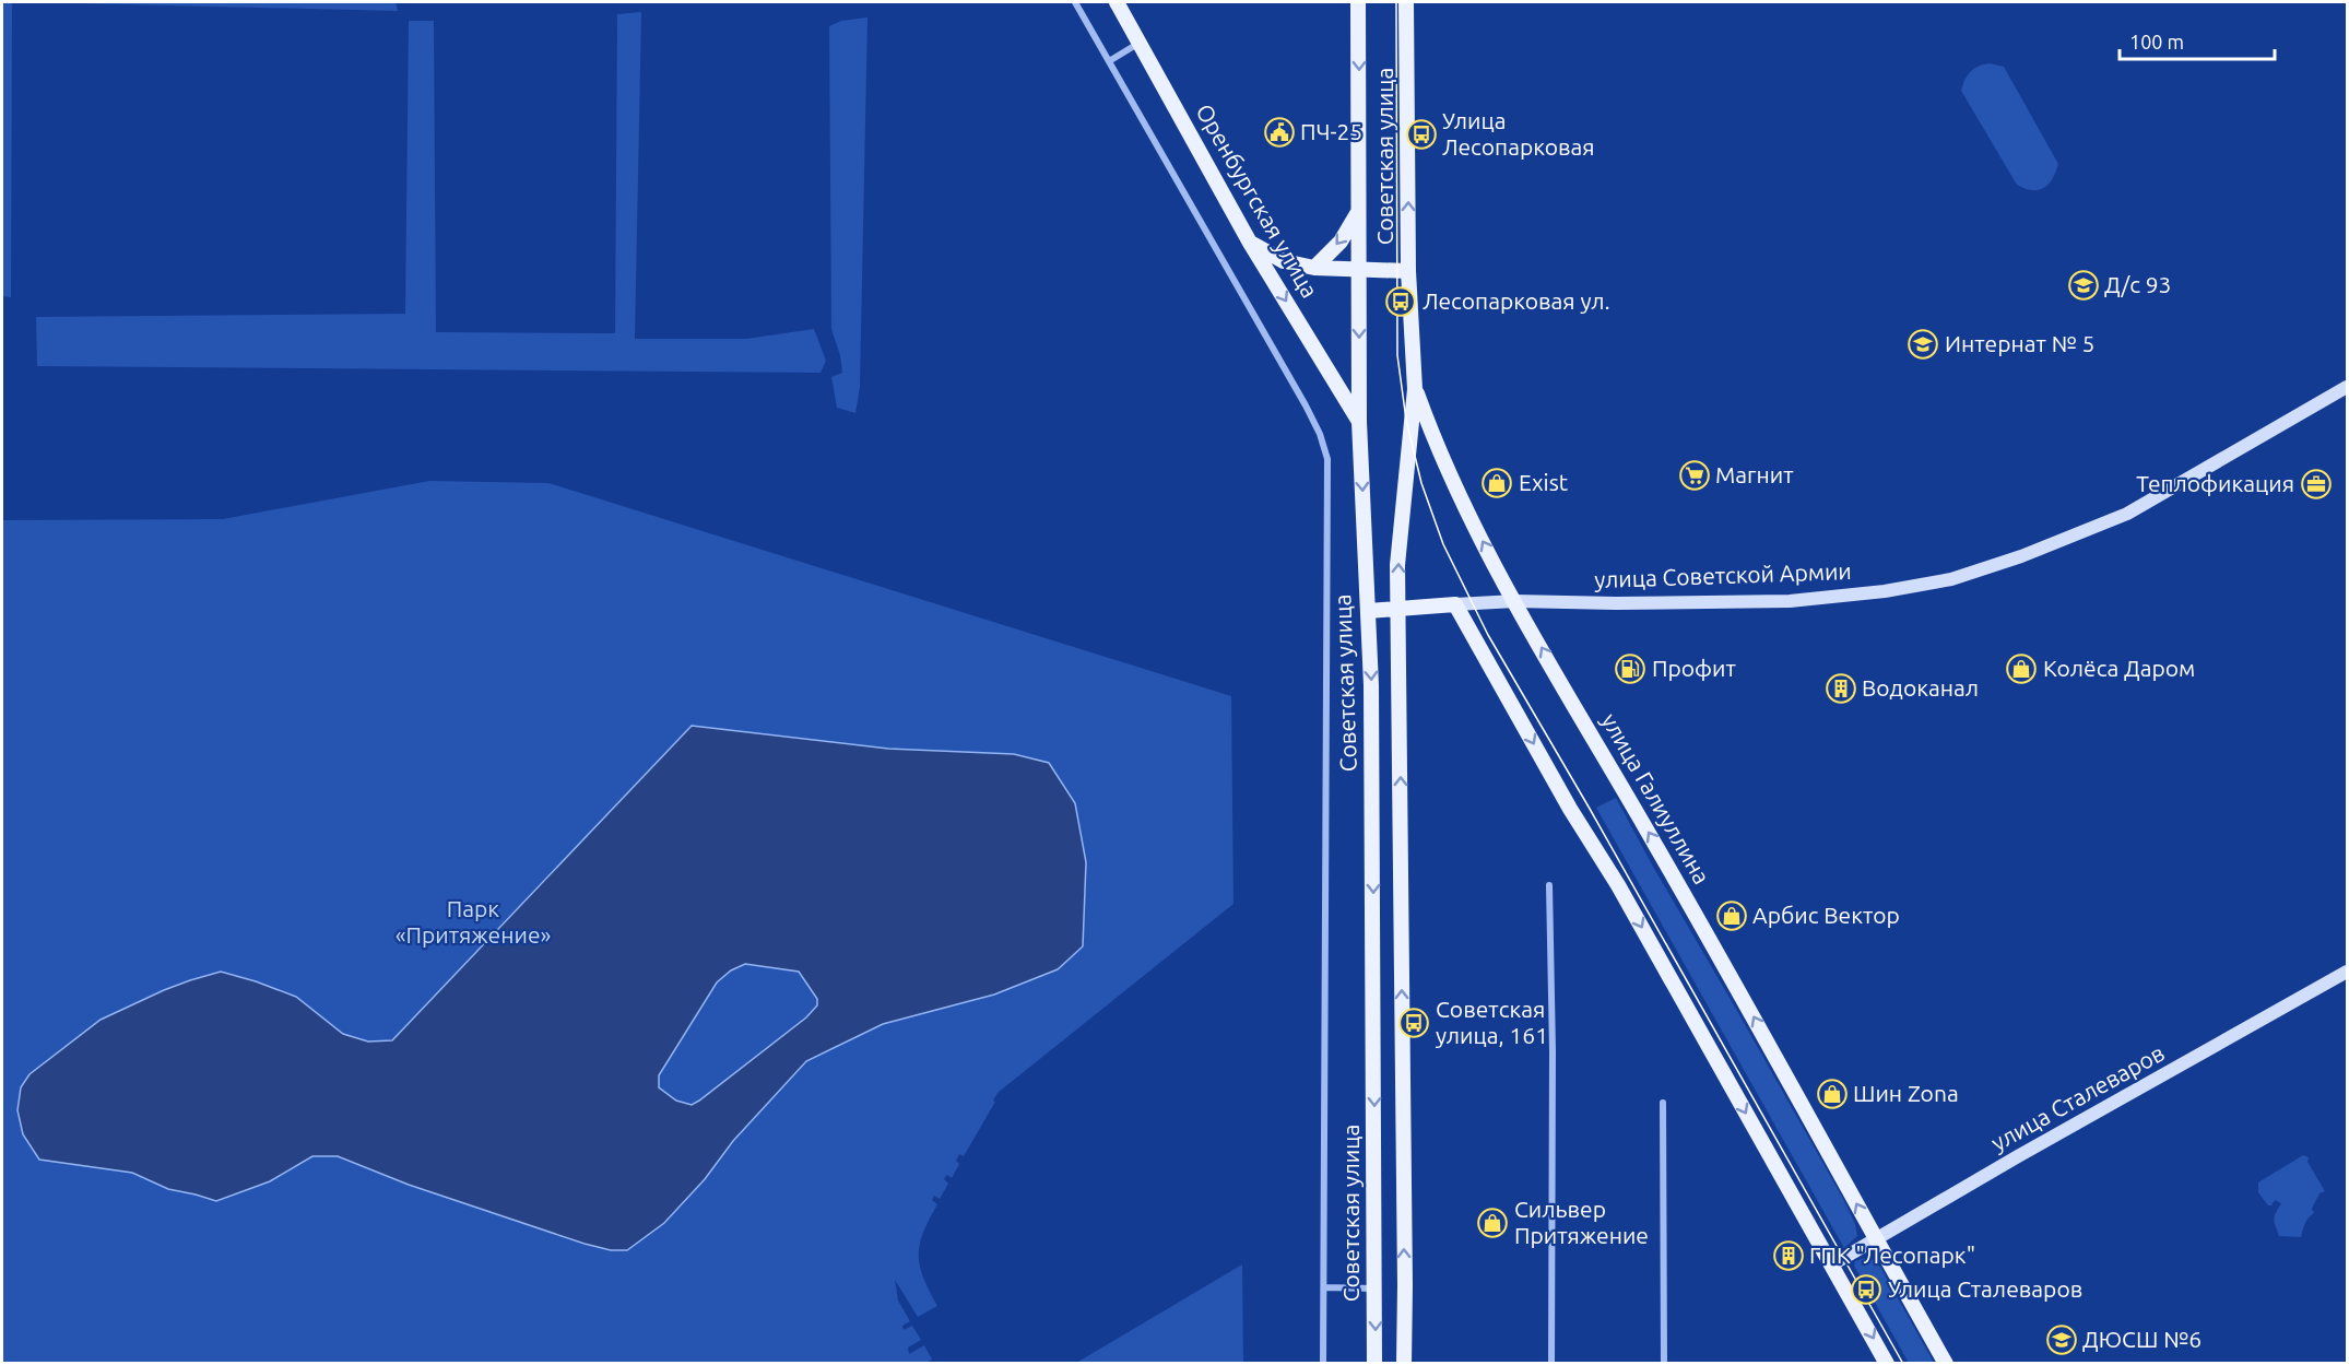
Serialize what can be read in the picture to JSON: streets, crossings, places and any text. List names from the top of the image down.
{
  "streets": {
    "main road": [
      "Советская улица",
      "Оренбургская улица",
      "улица Советской Армии",
      "улица Галиуллина",
      "улица Сталеваров"
    ]
  },
  "crossings": [
    ["Советская улица", "Оренбургская улица"],
    ["Советская улица", "улица Советской Армии"],
    ["Советская улица", "улица Галиуллина"],
    ["улица Советской Армии", "улица Галиуллина"],
    ["улица Галиуллина", "улица Сталеваров"]
  ],
  "one_way": ["Оренбургская улица"],
  "parks": ["Парк «Притяжение»"],
  "places": {
    "public building": ["ПЧ-25"],
    "bus stop": [
      "Улица Лесопарковая",
      "Лесопарковая ул.",
      "Советская улица, 161",
      "Улица Сталеваров"
    ],
    "school or university": ["Д/с 93", "Интернат № 5", "ДЮСШ №6"],
    "supermarket": ["Магнит"],
    "shop": [
      "Exist",
      "Колёса Даром",
      "Арбис Вектор",
      "Шин Zona",
      "Сильвер Притяжение"
    ],
    "office": ["Теплофикация"],
    "fuel station": ["Профит"],
    "building": ["Водоканал", "ГПК \"Лесопарк\""]
  },
  "scale_bar": "100 m"
}
